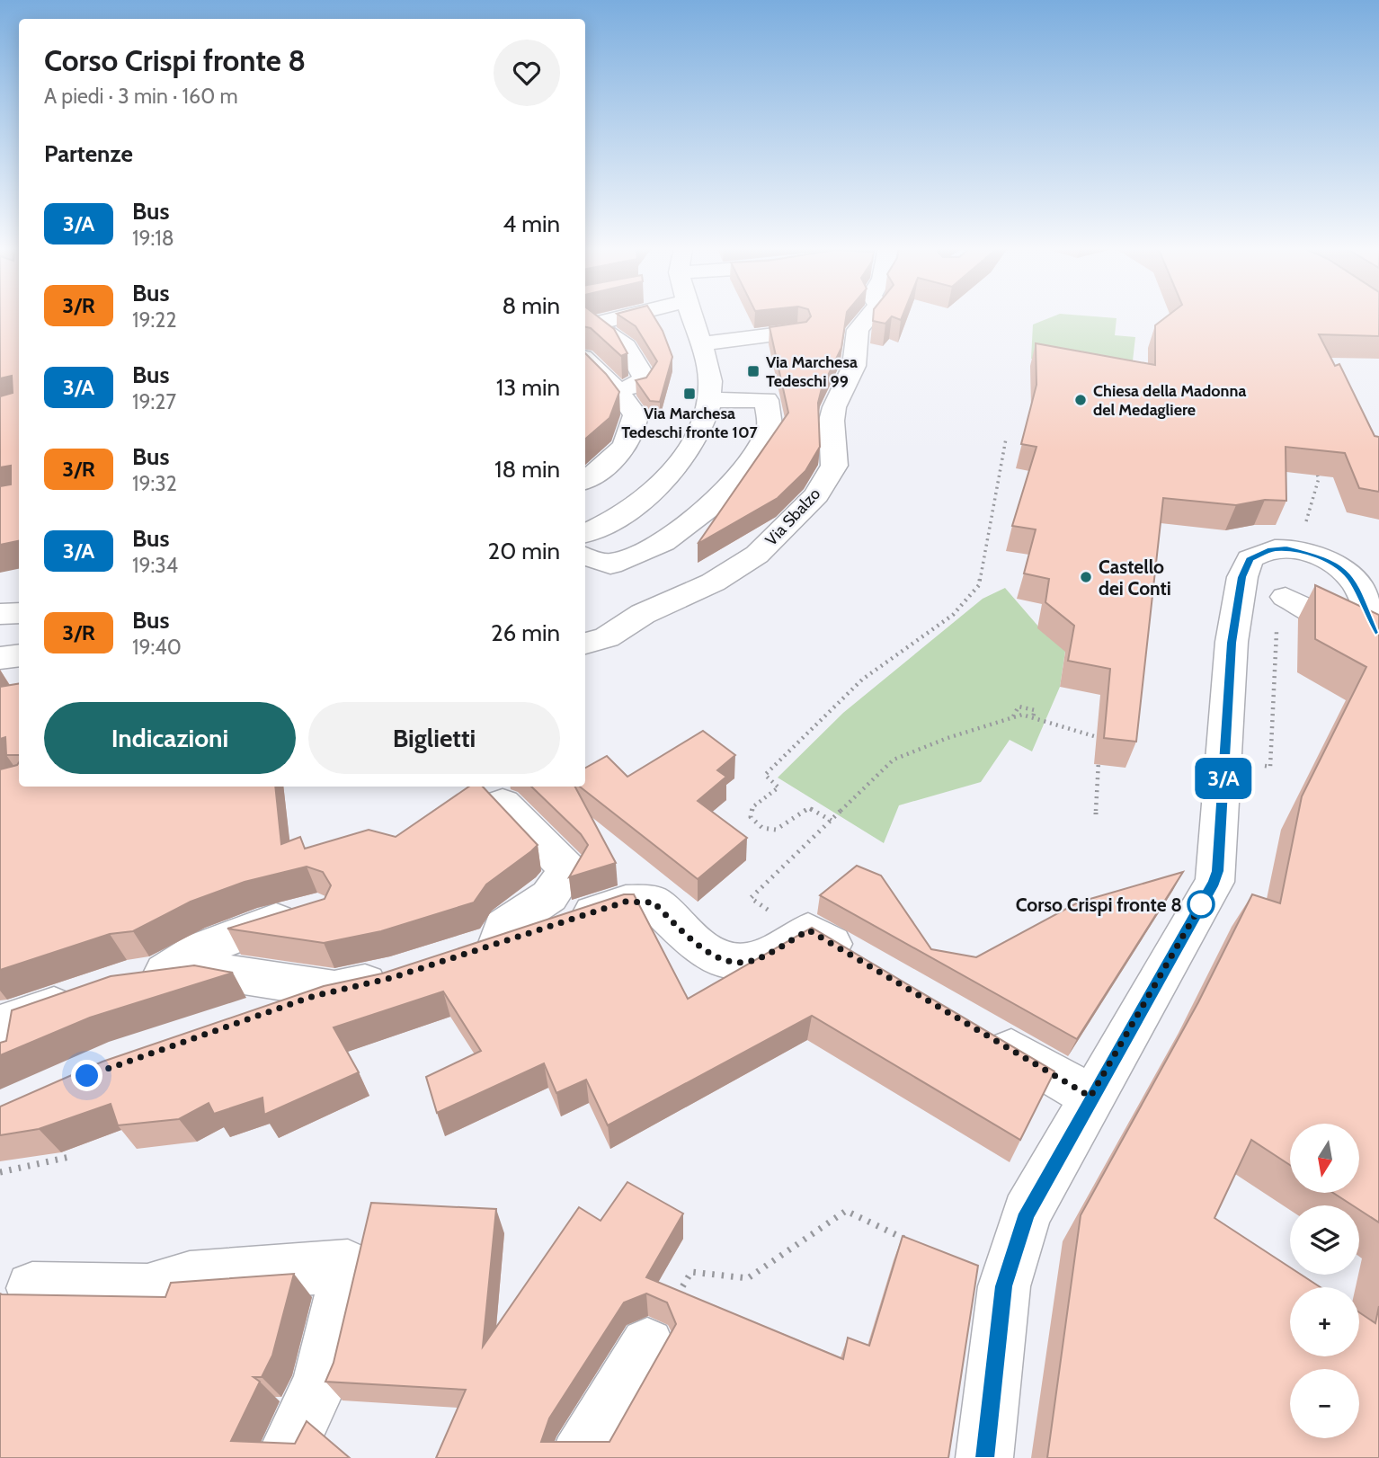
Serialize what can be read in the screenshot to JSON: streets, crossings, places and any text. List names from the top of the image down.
{
  "streets": {
    "street": ["Via Sbalzo"]
  },
  "places": {
    "transit": ["Via Marchesa Tedeschi 99", "Via Marchesa Tedeschi fronte 107"],
    "other": ["Chiesa della Madonna del Medagliere", "Castello dei Conti", "Corso Crispi fronte 8"]
  },
  "lines": ["bus line 3/A"],
  "north": "bottom",
  "page": {
    "on_map": "3/A",
    "heading": [
      ["Corso Crispi fronte 8", "A piedi · 3 min · 160 m"],
      "Partenze"
    ],
    "list": [
      {
        "mark": "3/A",
        "name": "Bus",
        "note": "19:18",
        "value": "4 min"
      },
      {
        "mark": "3/R",
        "name": "Bus",
        "note": "19:22",
        "value": "8 min"
      },
      {
        "mark": "3/A",
        "name": "Bus",
        "note": "19:27",
        "value": "13 min"
      },
      {
        "mark": "3/R",
        "name": "Bus",
        "note": "19:32",
        "value": "18 min"
      },
      {
        "mark": "3/A",
        "name": "Bus",
        "note": "19:34",
        "value": "20 min"
      },
      {
        "mark": "3/R",
        "name": "Bus",
        "note": "19:40",
        "value": "26 min"
      }
    ],
    "buttons": ["Indicazioni", "Biglietti"],
    "map_buttons": ["+", "−"]
  }
}
